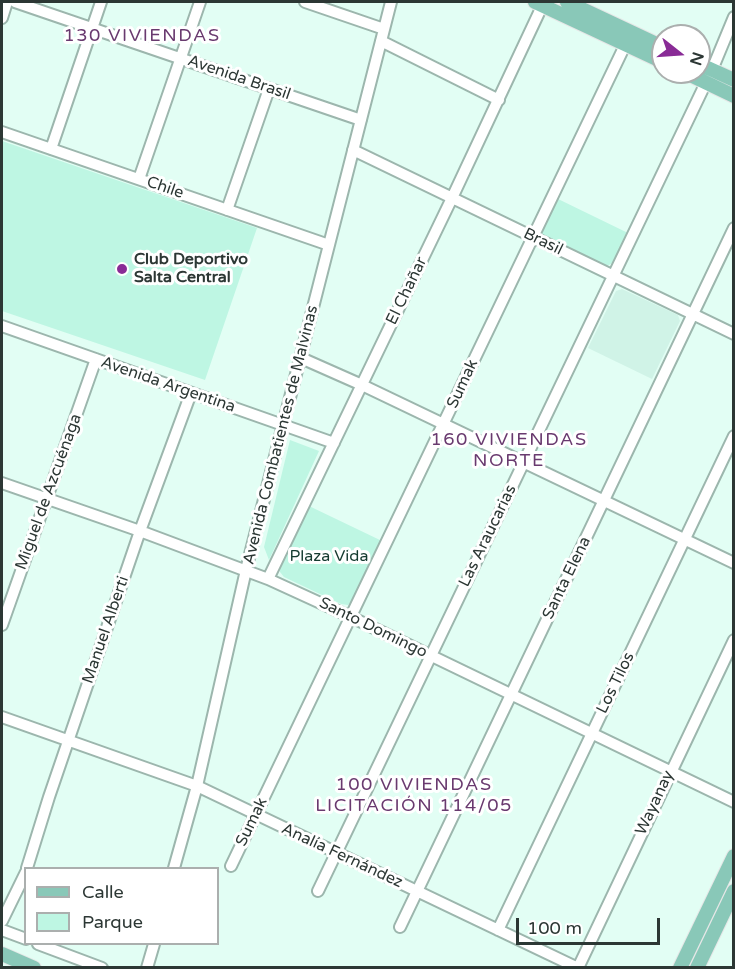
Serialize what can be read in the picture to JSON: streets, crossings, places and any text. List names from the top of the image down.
{
  "streets": {
    "street": [
      "Avenida Brasil",
      "Chile",
      "Brasil",
      "El Chañar",
      "Sumak",
      "Avenida Argentina",
      "Avenida Combatientes de Malvinas",
      "Miguel de Azcuénaga",
      "Las Araucarias",
      "Santa Elena",
      "Santo Domingo",
      "Manuel Alberti",
      "Los Tilos",
      "Wayanay",
      "Analía Fernández"
    ]
  },
  "crossings": [
    ["Avenida Brasil", "Avenida Combatientes de Malvinas"],
    ["Chile", "Avenida Combatientes de Malvinas"],
    ["Brasil", "El Chañar"],
    ["Brasil", "Sumak"],
    ["Brasil", "Avenida Combatientes de Malvinas"],
    ["Brasil", "Las Araucarias"],
    ["Brasil", "Santa Elena"],
    ["El Chañar", "Avenida Argentina"],
    ["El Chañar", "Santo Domingo"],
    ["Sumak", "Santo Domingo"],
    ["Sumak", "Analía Fernández"],
    ["Avenida Argentina", "Avenida Combatientes de Malvinas"],
    ["Avenida Argentina", "Miguel de Azcuénaga"],
    ["Avenida Argentina", "Manuel Alberti"],
    ["Avenida Combatientes de Malvinas", "Santo Domingo"],
    ["Avenida Combatientes de Malvinas", "Analía Fernández"],
    ["Miguel de Azcuénaga", "Santo Domingo"],
    ["Las Araucarias", "Santo Domingo"],
    ["Las Araucarias", "Analía Fernández"],
    ["Santa Elena", "Santo Domingo"],
    ["Santa Elena", "Analía Fernández"],
    ["Santo Domingo", "Manuel Alberti"],
    ["Santo Domingo", "Los Tilos"],
    ["Santo Domingo", "Wayanay"],
    ["Manuel Alberti", "Analía Fernández"],
    ["Los Tilos", "Analía Fernández"],
    ["Wayanay", "Analía Fernández"]
  ],
  "districts": ["130 VIVIENDAS", "160 VIVIENDAS NORTE", "100 VIVIENDAS LICITACIÓN 114/05"],
  "parks": ["Plaza Vida"],
  "places": ["Club Deportivo Salta Central"],
  "legend": ["Calle", "Parque"],
  "scale_bar": "100 m",
  "north": "right"
}
